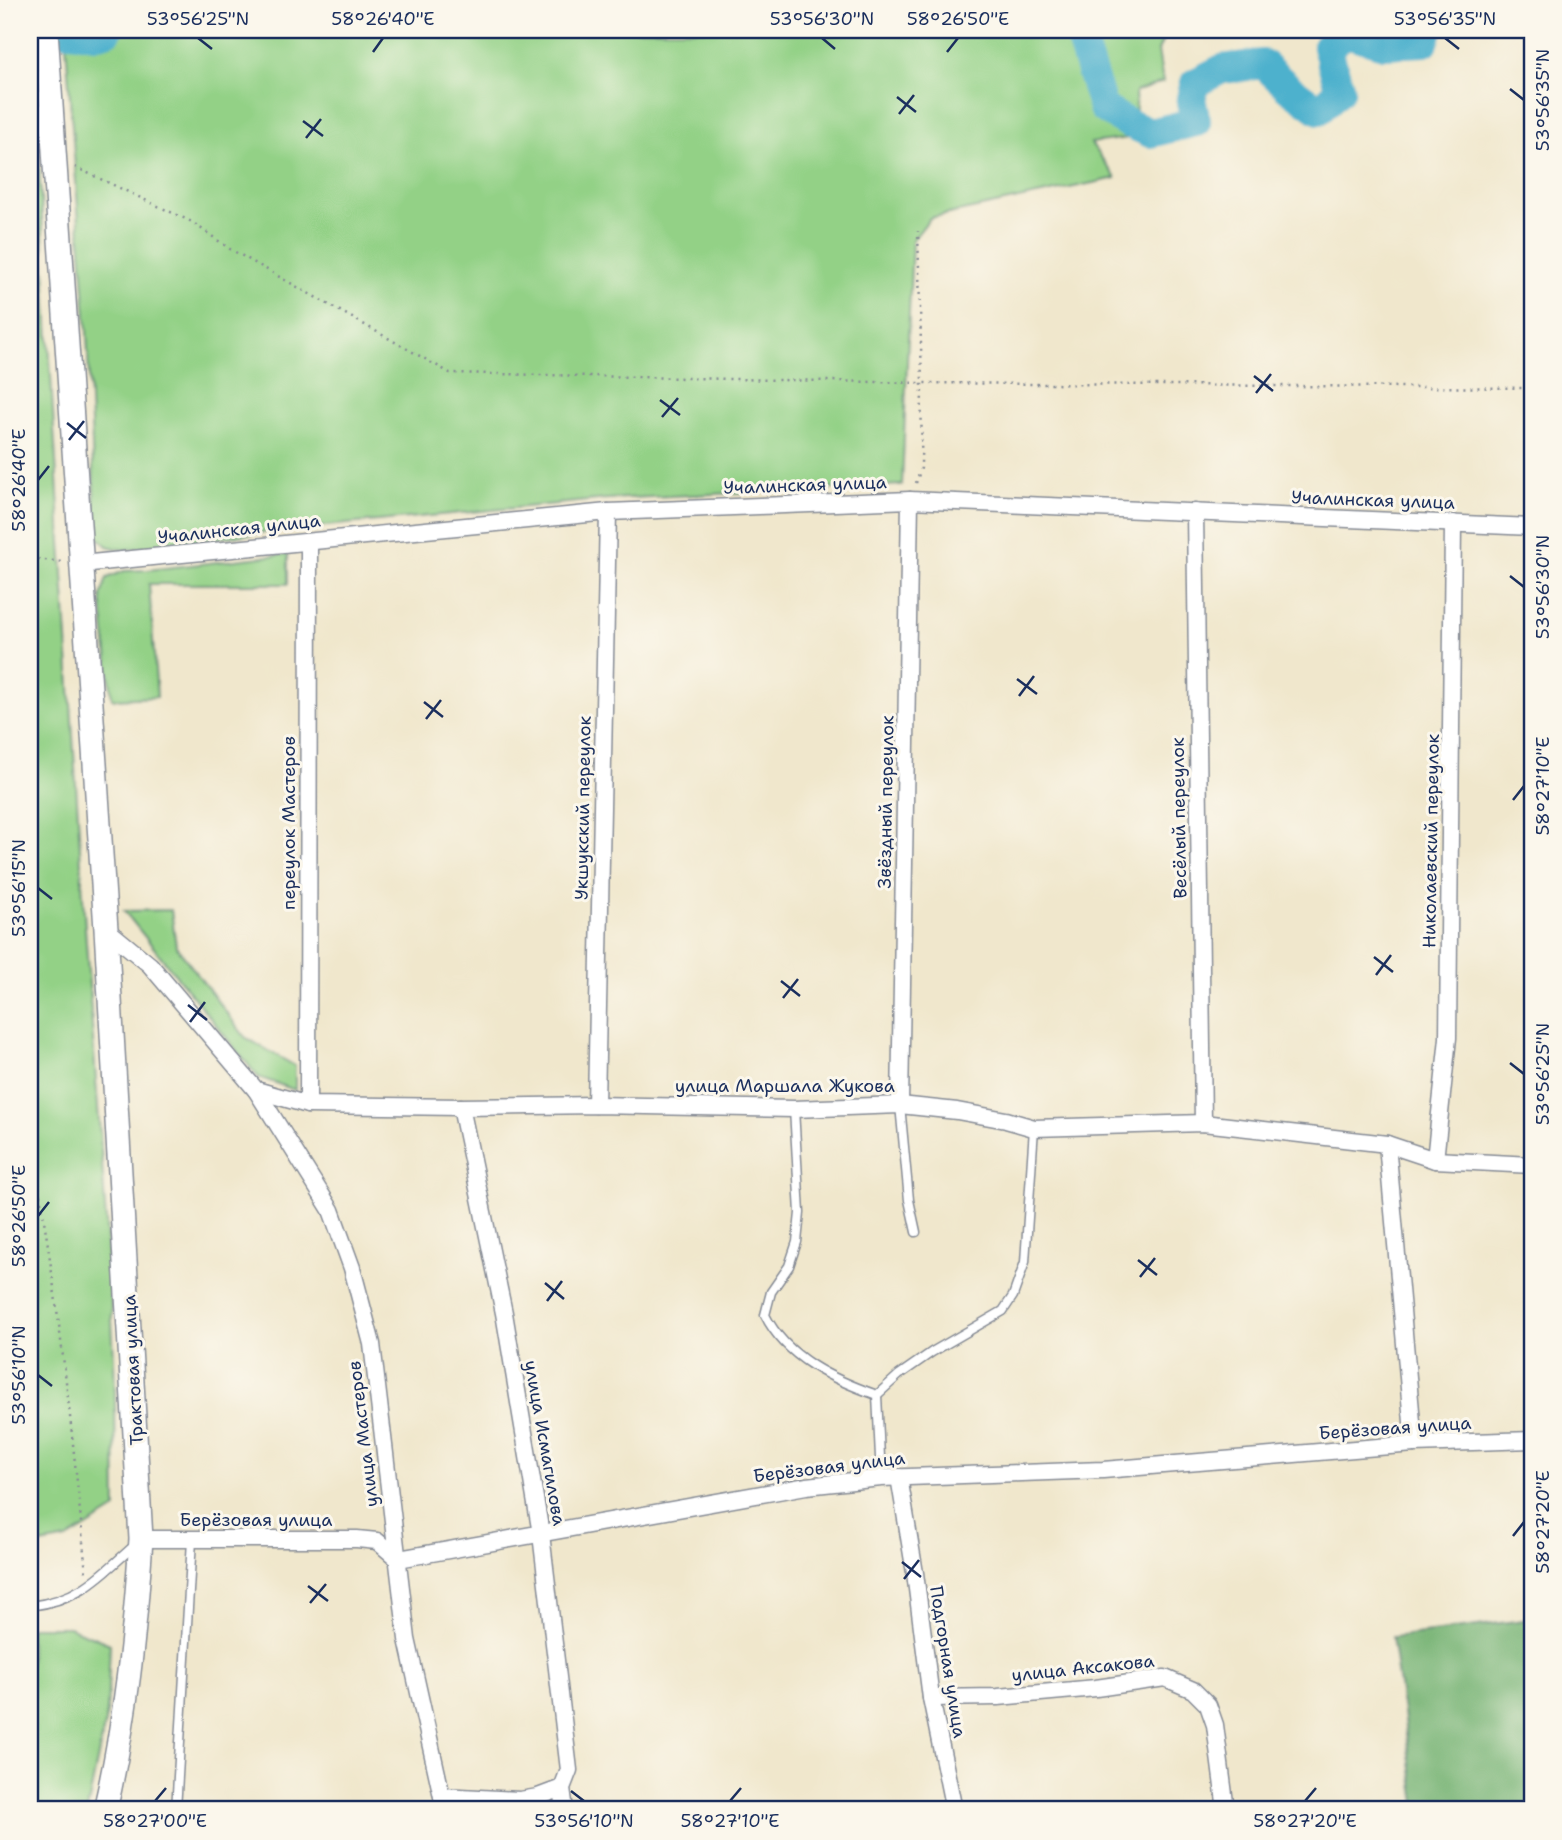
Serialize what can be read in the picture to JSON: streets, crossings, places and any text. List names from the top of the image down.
{
  "streets": {
    "main road": ["Трактовая улица"],
    "street": [
      "Учалинская улица",
      "Звёздный переулок",
      "Укшукский переулок",
      "Весёлый переулок",
      "переулок Мастеров",
      "Николаевский переулок",
      "улица Маршала Жукова",
      "Берёзовая улица",
      "улица Мастеров",
      "улица Исмагилова",
      "Подгорная улица",
      "улица Аксакова"
    ]
  },
  "crossings": [
    ["Учалинская улица", "Звёздный переулок"],
    ["Учалинская улица", "Укшукский переулок"],
    ["Учалинская улица", "Весёлый переулок"],
    ["Учалинская улица", "переулок Мастеров"],
    ["Учалинская улица", "Николаевский переулок"],
    ["Учалинская улица", "Трактовая улица"],
    ["Звёздный переулок", "улица Маршала Жукова"],
    ["Укшукский переулок", "улица Маршала Жукова"],
    ["Весёлый переулок", "улица Маршала Жукова"],
    ["переулок Мастеров", "улица Маршала Жукова"],
    ["Николаевский переулок", "улица Маршала Жукова"],
    ["улица Маршала Жукова", "улица Мастеров"],
    ["улица Маршала Жукова", "улица Исмагилова"],
    ["Трактовая улица", "Берёзовая улица"],
    ["Берёзовая улица", "улица Мастеров"],
    ["Берёзовая улица", "улица Исмагилова"],
    ["Берёзовая улица", "Подгорная улица"],
    ["Подгорная улица", "улица Аксакова"]
  ],
  "coordinates": [
    "53°56'25\"N",
    "58°26'40\"E",
    "53°56'30\"N",
    "58°26'50\"E",
    "53°56'35\"N",
    "58°27'10\"E",
    "53°56'15\"N",
    "53°56'10\"N",
    "58°27'20\"E",
    "58°27'00\"E"
  ]
}
